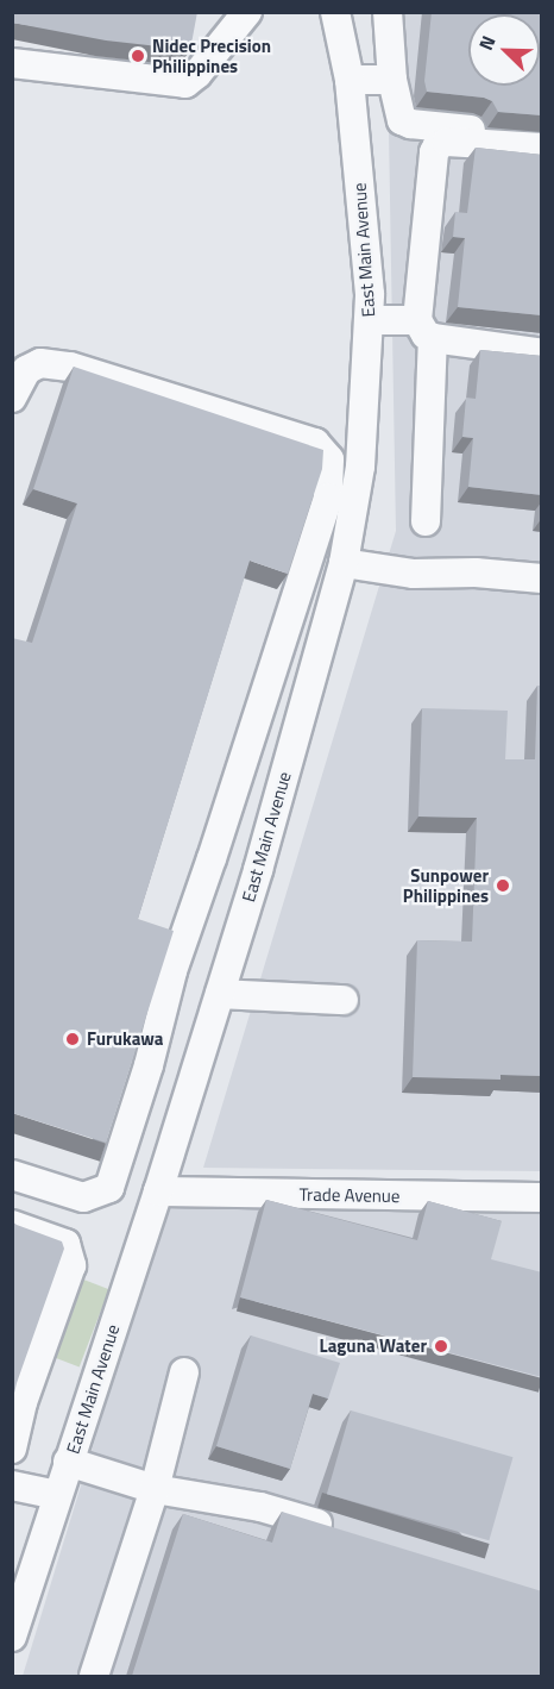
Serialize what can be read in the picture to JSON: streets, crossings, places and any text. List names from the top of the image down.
{
  "streets": {
    "street": ["East Main Avenue", "Trade Avenue"]
  },
  "crossings": [
    ["East Main Avenue", "Trade Avenue"]
  ],
  "places": [
    "Nidec Precision Philippines",
    "Sunpower Philippines",
    "Furukawa",
    "Laguna Water"
  ],
  "north": "top left"
}
